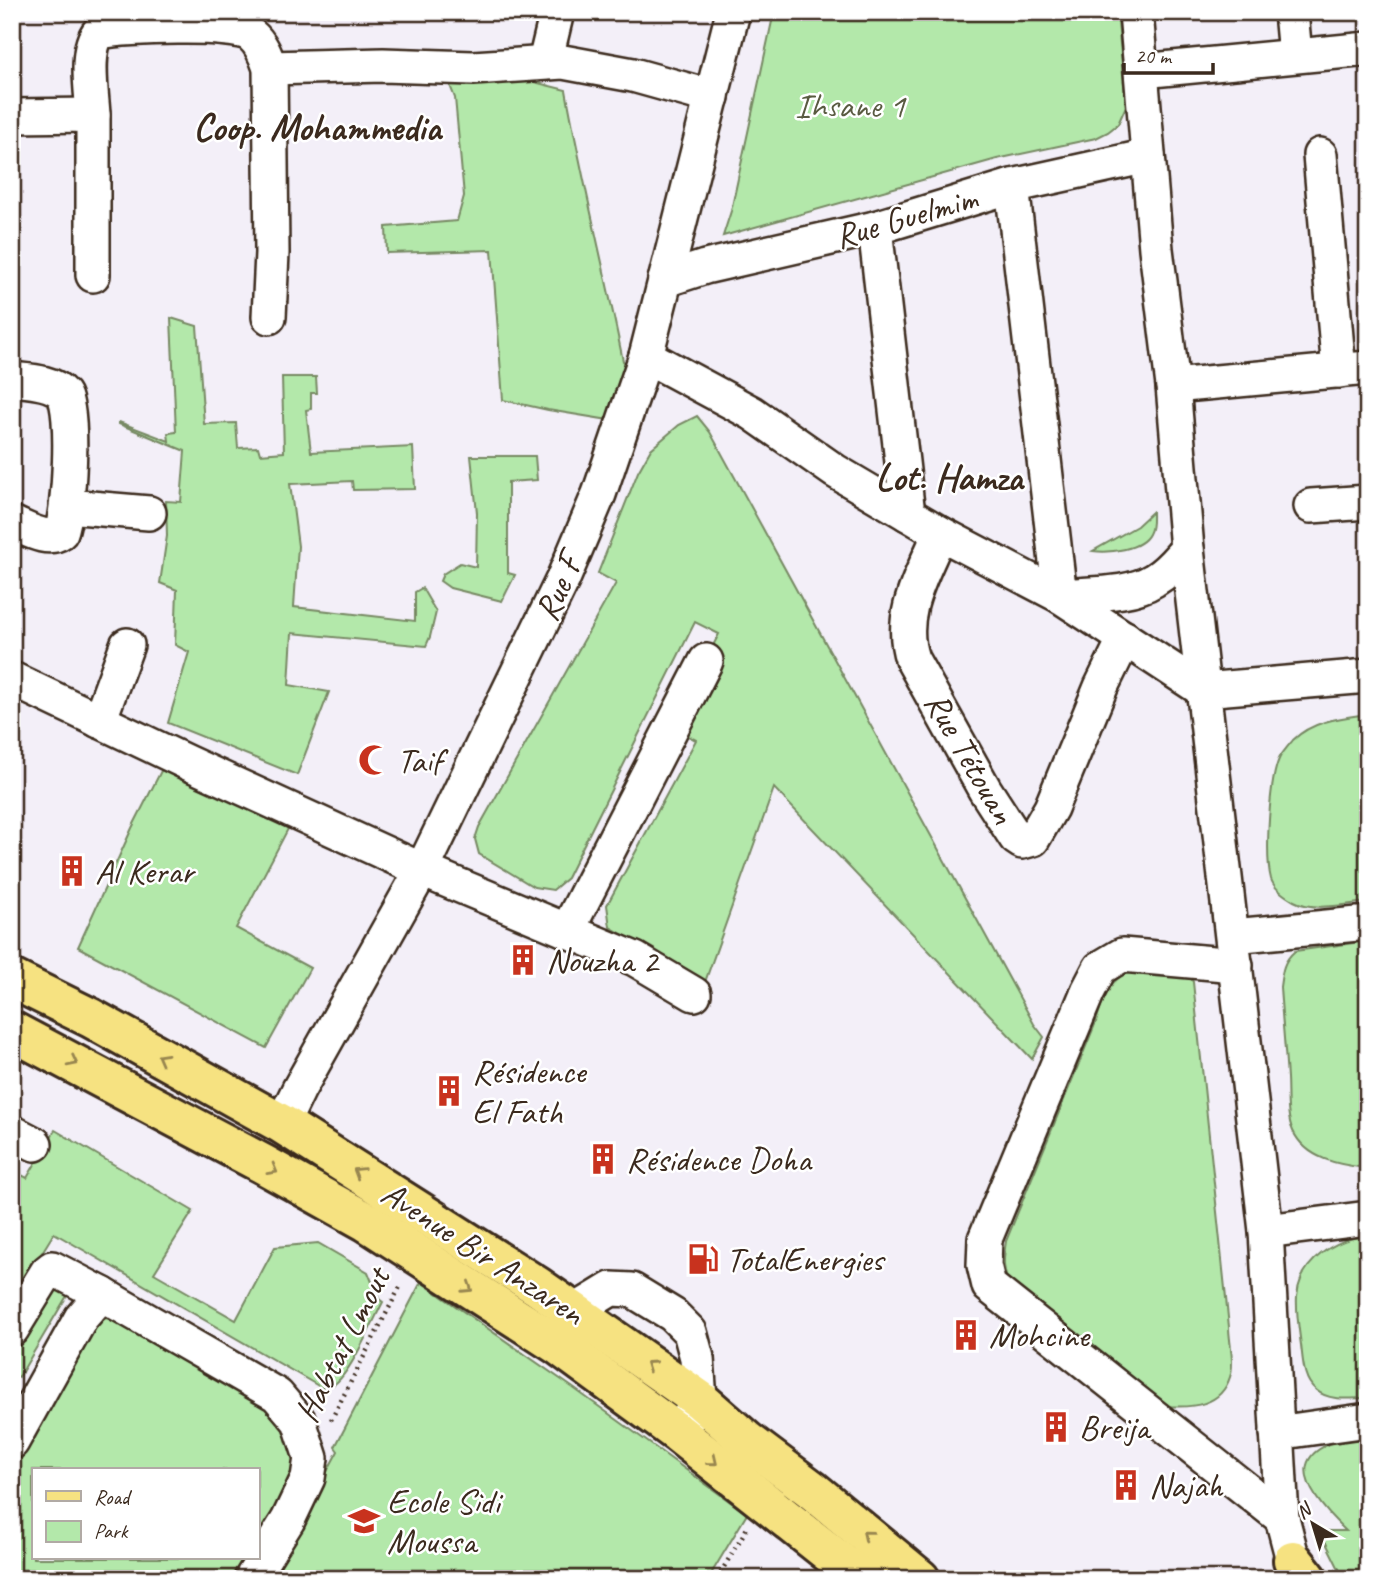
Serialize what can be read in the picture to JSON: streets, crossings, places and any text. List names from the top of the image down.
{
  "streets": {
    "main road": ["Avenue Bir Anzaren"],
    "street": ["Rue Guelmim", "Rue F", "Rue Tétouan"],
    "path": ["Habtat Lmout"]
  },
  "crossings": [
    ["Rue Guelmim", "Rue F"],
    ["Rue F", "Avenue Bir Anzaren"],
    ["Avenue Bir Anzaren", "Habtat Lmout"]
  ],
  "districts": ["Coop. Mohammedia", "Lot. Hamza"],
  "parks": ["Ihsane 1"],
  "places": {
    "mosque": ["Taif"],
    "building": [
      "Al Kerar",
      "Nouzha 2",
      "Résidence El Fath",
      "Résidence Doha",
      "Mohcine",
      "Breija",
      "Najah"
    ],
    "fuel station": ["TotalEnergies"],
    "school or university": ["Ecole Sidi Moussa"]
  },
  "legend": ["Road", "Park"],
  "scale_bar": "20 m",
  "north": "top left"
}
